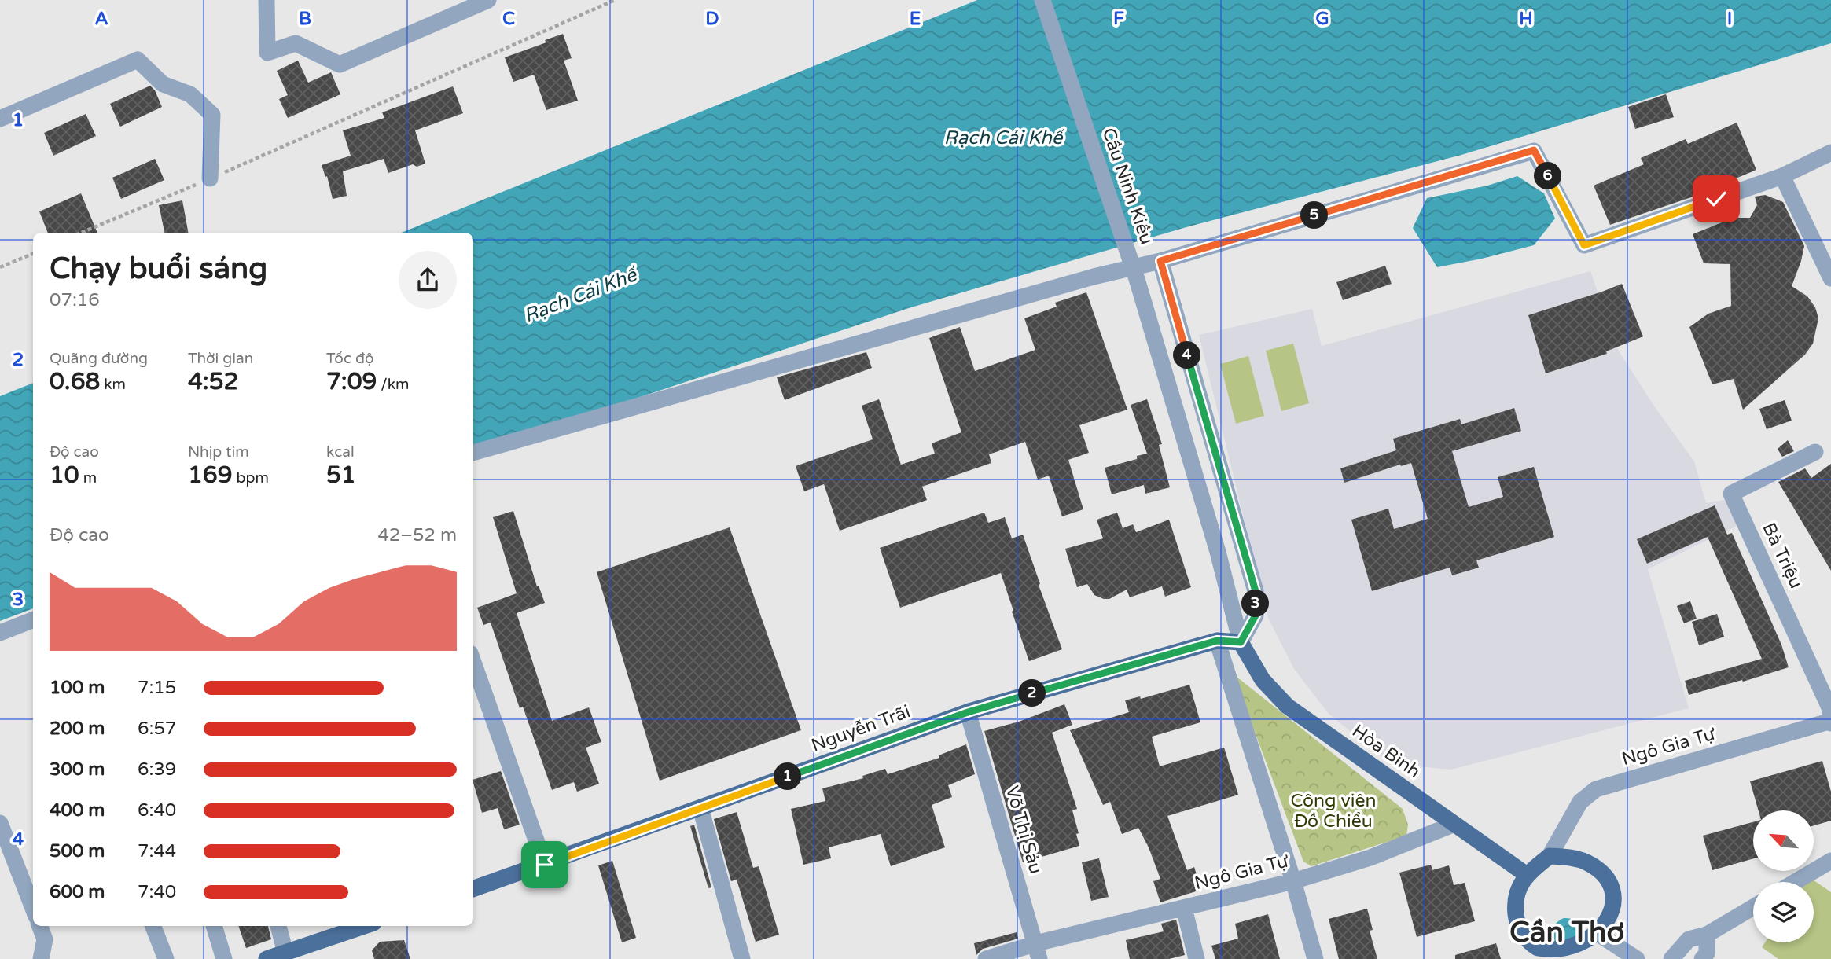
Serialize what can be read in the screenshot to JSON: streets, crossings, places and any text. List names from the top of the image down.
{
  "streets": {
    "main road": ["Nguyễn Trãi", "Hòa Bình"],
    "street": [
      "Cầu Ninh Kiều",
      "Bà Triệu",
      "Ngô Gia Tự",
      "Võ Thị Sáu"
    ]
  },
  "crossings": [
    ["Cầu Ninh Kiều", "Nguyễn Trãi"],
    ["Cầu Ninh Kiều", "Hòa Bình"],
    ["Bà Triệu", "Ngô Gia Tự"],
    ["Nguyễn Trãi", "Hòa Bình"],
    ["Nguyễn Trãi", "Võ Thị Sáu"],
    ["Ngô Gia Tự", "Hòa Bình"],
    ["Ngô Gia Tự", "Võ Thị Sáu"]
  ],
  "districts": ["Cần Thơ"],
  "water": ["Rạch Cái Khế"],
  "parks": ["Công viên Đồ Chiểu"],
  "north": "top left",
  "page": {
    "pins": [
      "6",
      "5",
      "4",
      "3",
      "2",
      "1"
    ],
    "heading": ["Chạy buổi sáng", "07:16"],
    "stats": [
      ["Quãng đường", "0.68 km"],
      ["Thời gian", "4:52"],
      ["Tốc độ", "7:09 /km"],
      ["Độ cao", "10 m"],
      ["Nhịp tim", "169 bpm"],
      ["kcal", "51"]
    ],
    "chart": ["Độ cao", "42–52 m"],
    "list": [
      {
        "name": "100 m",
        "note": "7:15"
      },
      {
        "name": "200 m",
        "note": "6:57"
      },
      {
        "name": "300 m",
        "note": "6:39"
      },
      {
        "name": "400 m",
        "note": "6:40"
      },
      {
        "name": "500 m",
        "note": "7:44"
      },
      {
        "name": "600 m",
        "note": "7:40"
      }
    ]
  },
  "grid": {
    "columns": [
      "A",
      "B",
      "C",
      "D",
      "E",
      "F",
      "G",
      "H",
      "I"
    ],
    "rows": [
      "1",
      "2",
      "3",
      "4"
    ]
  }
}
